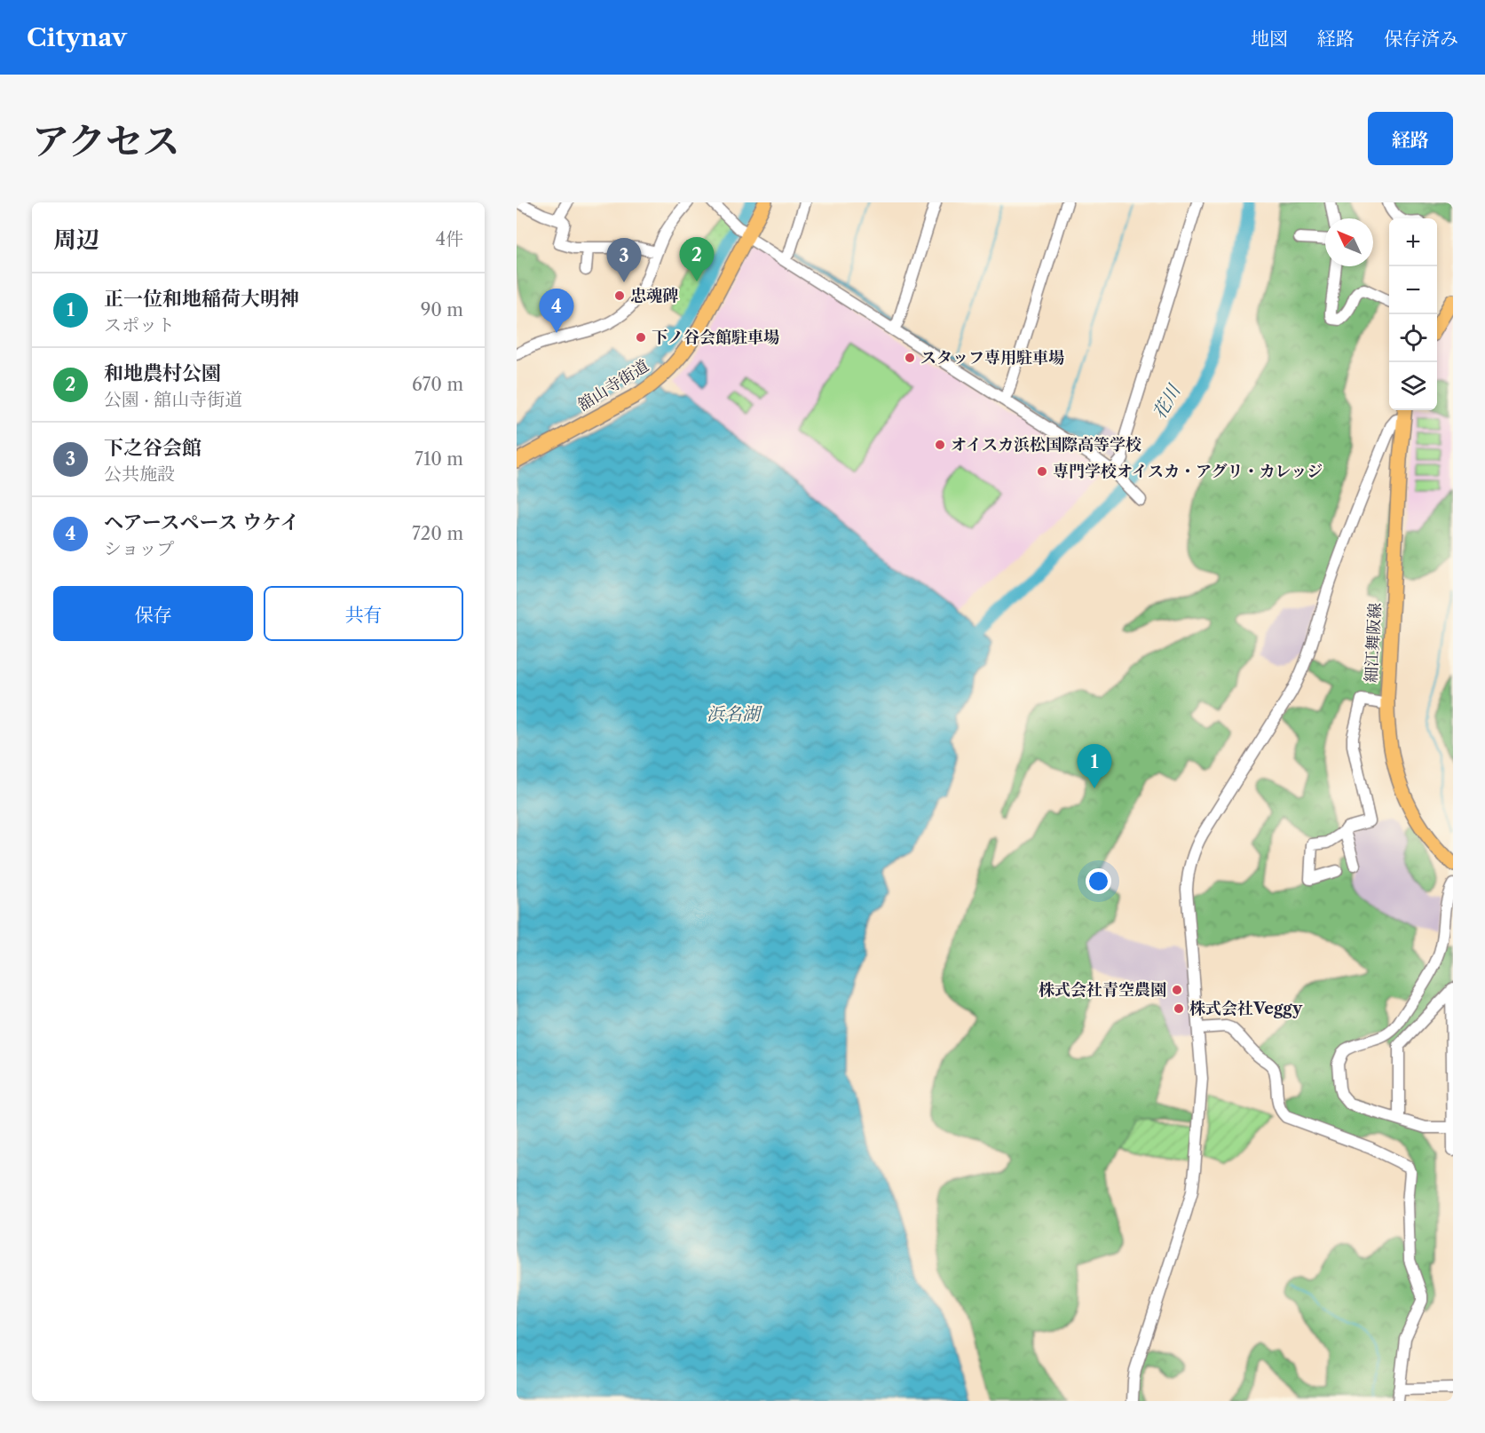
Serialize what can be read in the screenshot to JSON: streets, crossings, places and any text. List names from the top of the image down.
{
  "streets": {
    "main road": ["舘山寺街道", "細江舞阪線"]
  },
  "water": ["花川", "浜名湖"],
  "places": [
    "忠魂碑",
    "下ノ谷会館駐車場",
    "スタッフ専用駐車場",
    "オイスカ浜松国際高等学校",
    "専門学校オイスカ・アグリ・カレッジ",
    "株式会社青空農園",
    "株式会社Veggy"
  ],
  "north": "top left",
  "page": {
    "header": "Citynav",
    "nav": ["地図", "経路", "保存済み"],
    "title": "アクセス",
    "buttons": [
      "経路",
      ["保存", "共有"]
    ],
    "heading": ["周辺", "4件"],
    "map_buttons": ["+", "−"],
    "pins": [
      "2",
      "3",
      "4",
      "1"
    ],
    "list": [
      {
        "mark": "1",
        "name": "正一位和地稲荷大明神",
        "note": "スポット",
        "value": "90 m"
      },
      {
        "mark": "2",
        "name": "和地農村公園",
        "note": "公園 · 舘山寺街道",
        "value": "670 m"
      },
      {
        "mark": "3",
        "name": "下之谷会館",
        "note": "公共施設",
        "value": "710 m"
      },
      {
        "mark": "4",
        "name": "ヘアースペース ウケイ",
        "note": "ショップ",
        "value": "720 m"
      }
    ]
  }
}
